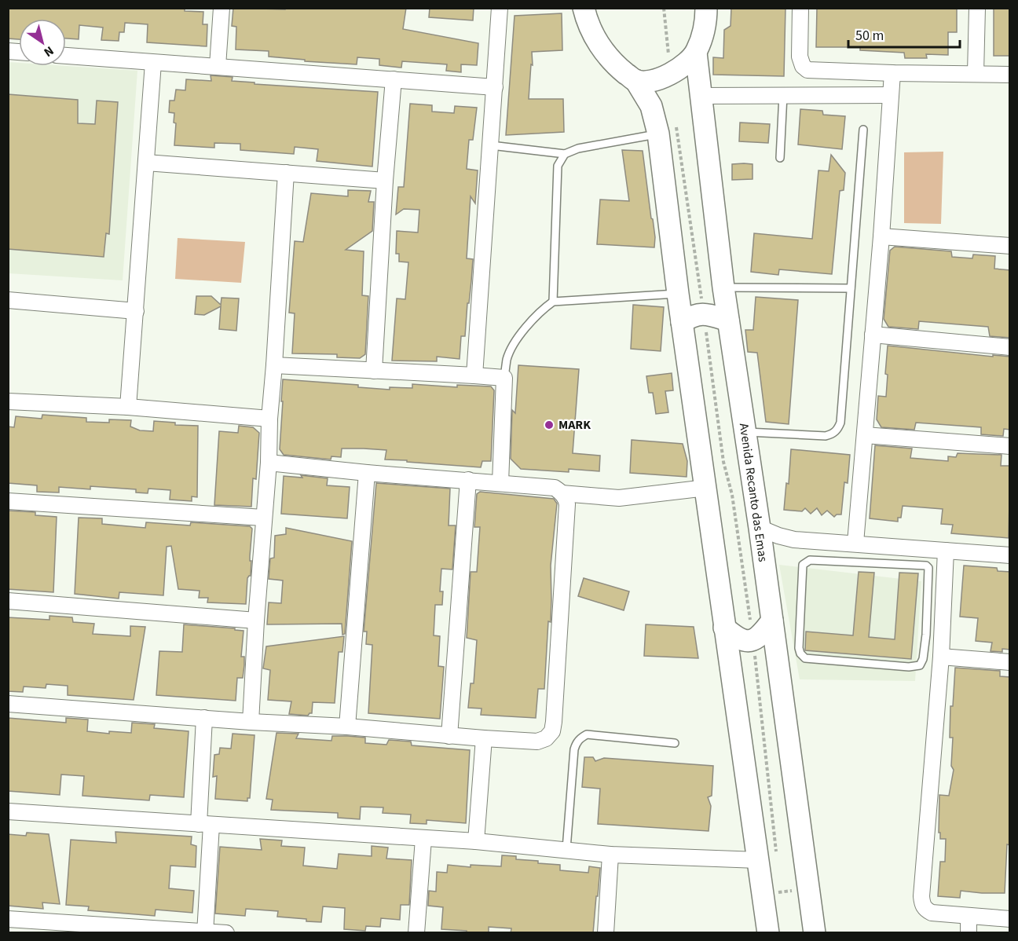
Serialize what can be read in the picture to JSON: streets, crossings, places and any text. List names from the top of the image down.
{
  "streets": {
    "main road": ["Avenida Recanto das Emas"]
  },
  "places": ["MARK"],
  "scale_bar": "50 m",
  "north": "bottom right"
}
